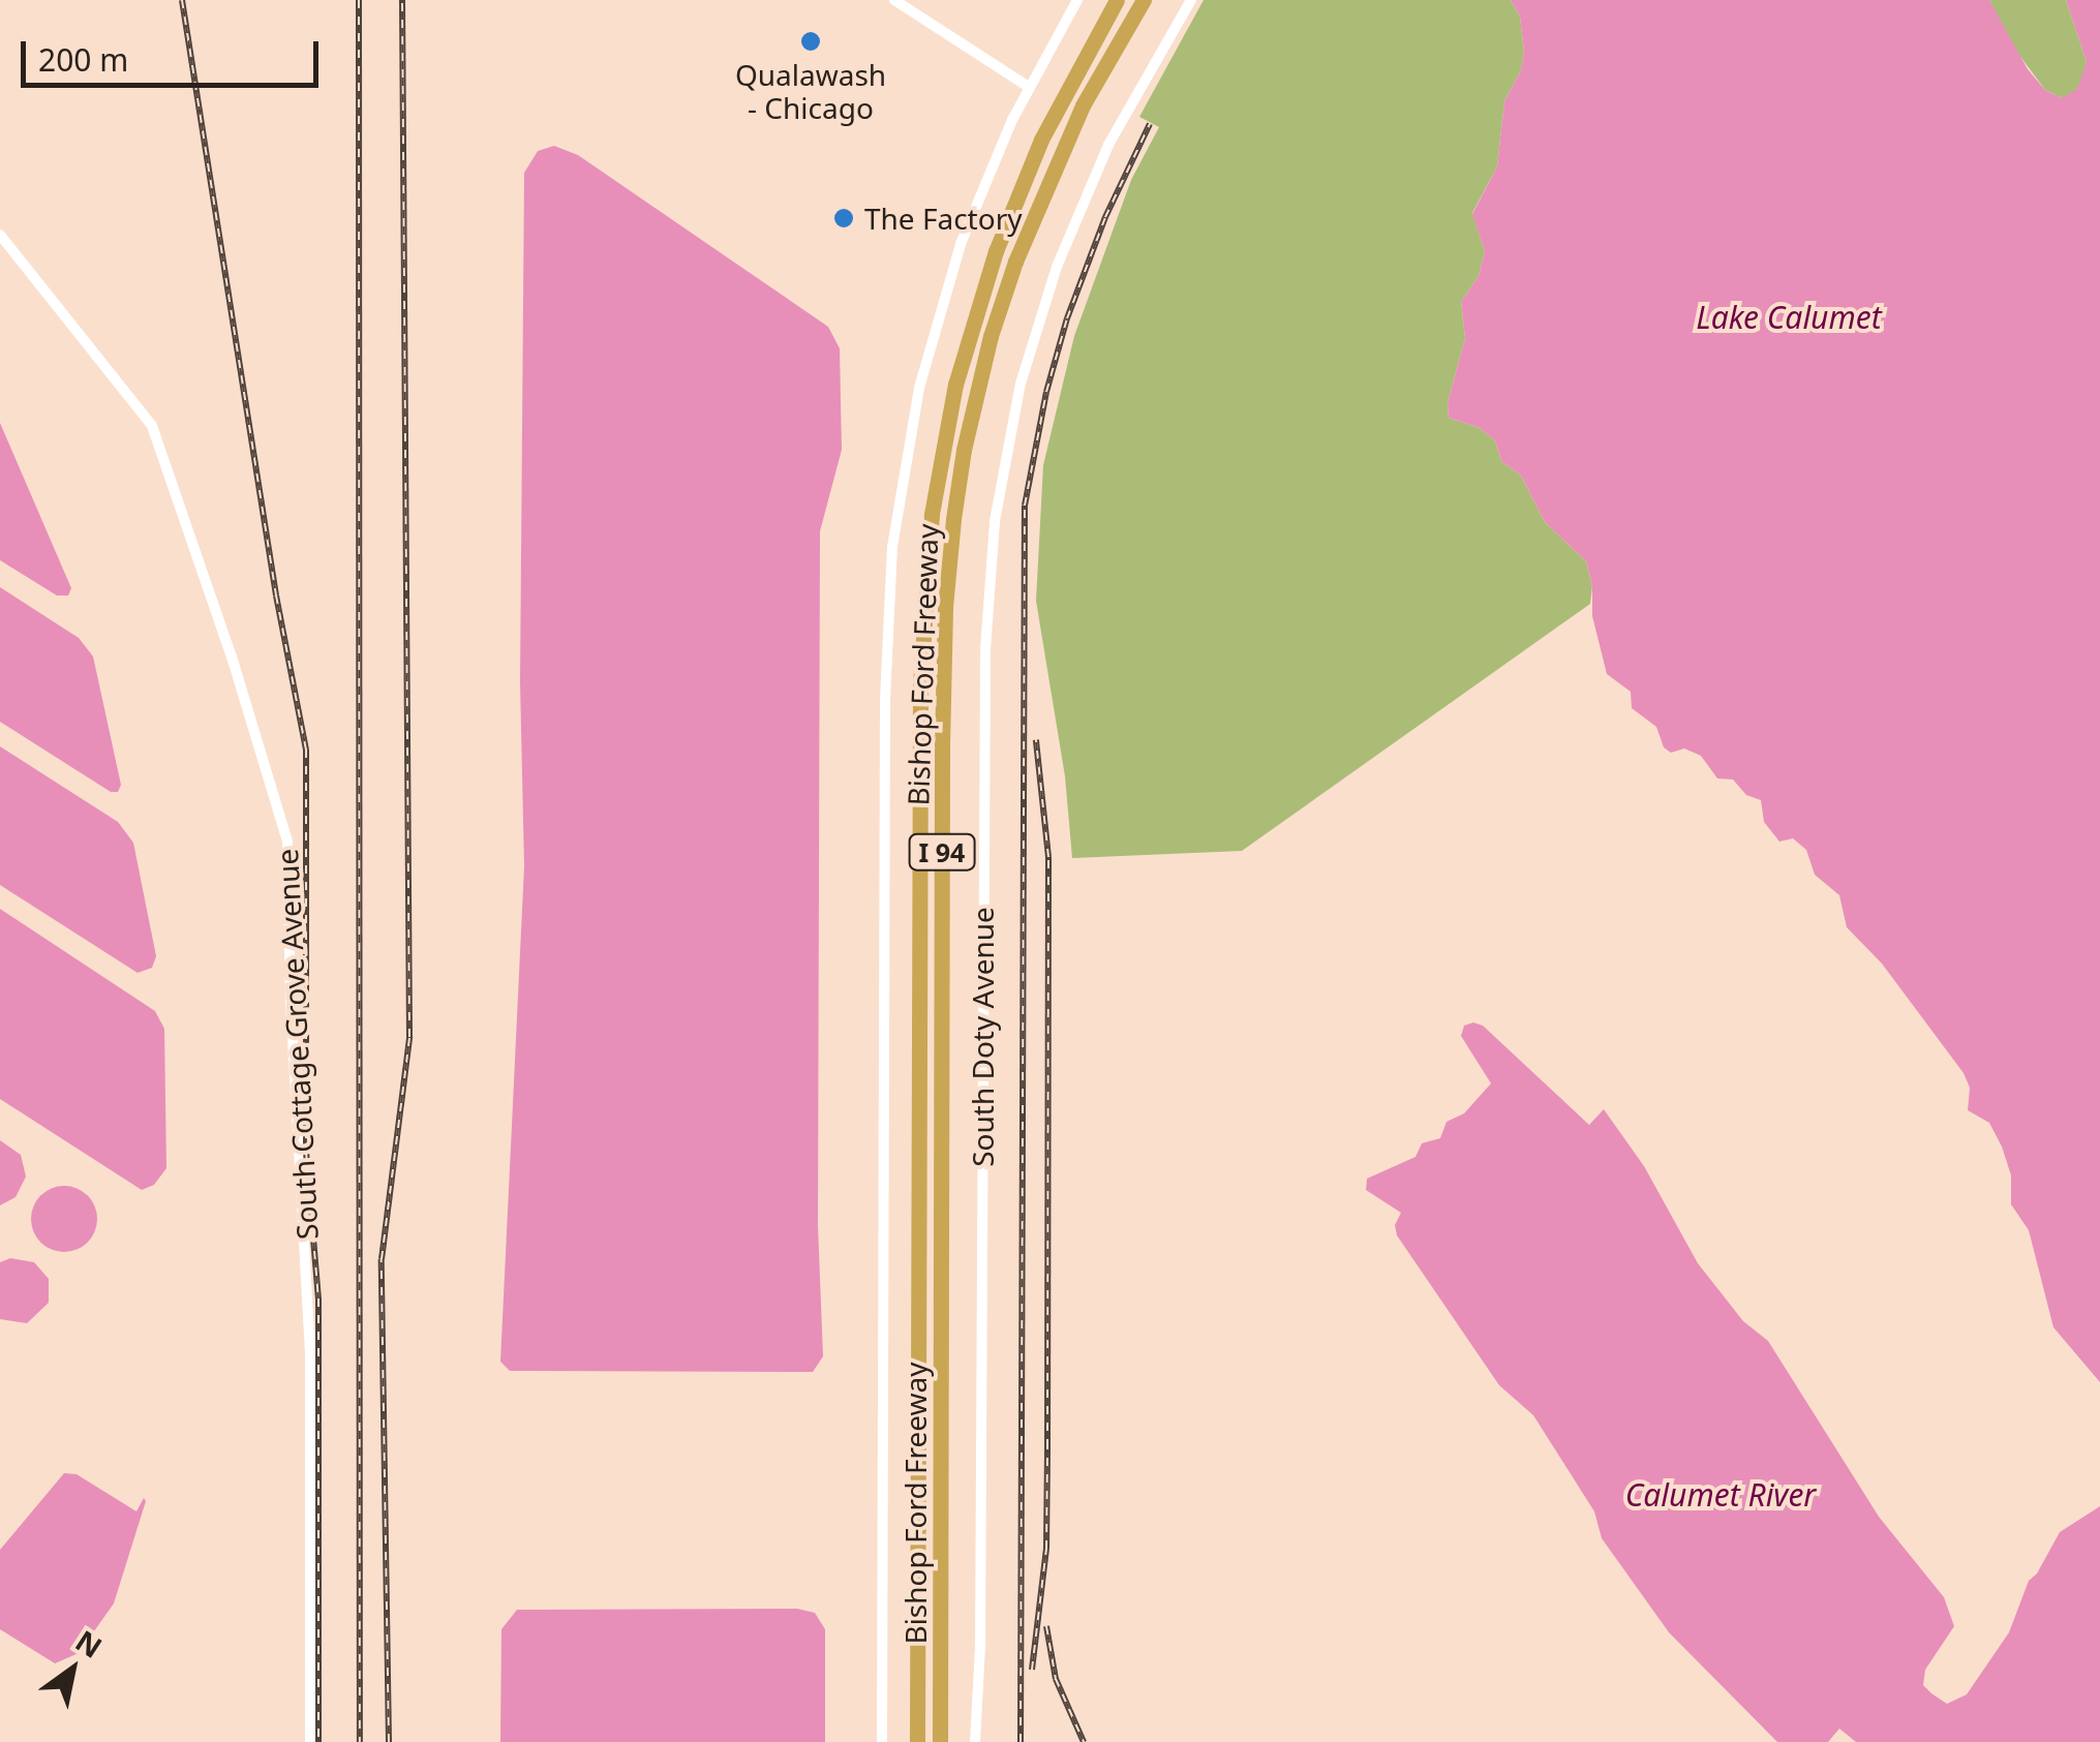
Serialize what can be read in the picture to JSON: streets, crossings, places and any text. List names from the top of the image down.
{
  "streets": {
    "highway": ["Bishop Ford Freeway", "I 94"],
    "street": ["South Doty Avenue", "South Cottage Grove Avenue"]
  },
  "water": ["Lake Calumet", "Calumet River"],
  "places": ["Qualawash - Chicago", "The Factory"],
  "scale_bar": "200 m",
  "north": "top right"
}
